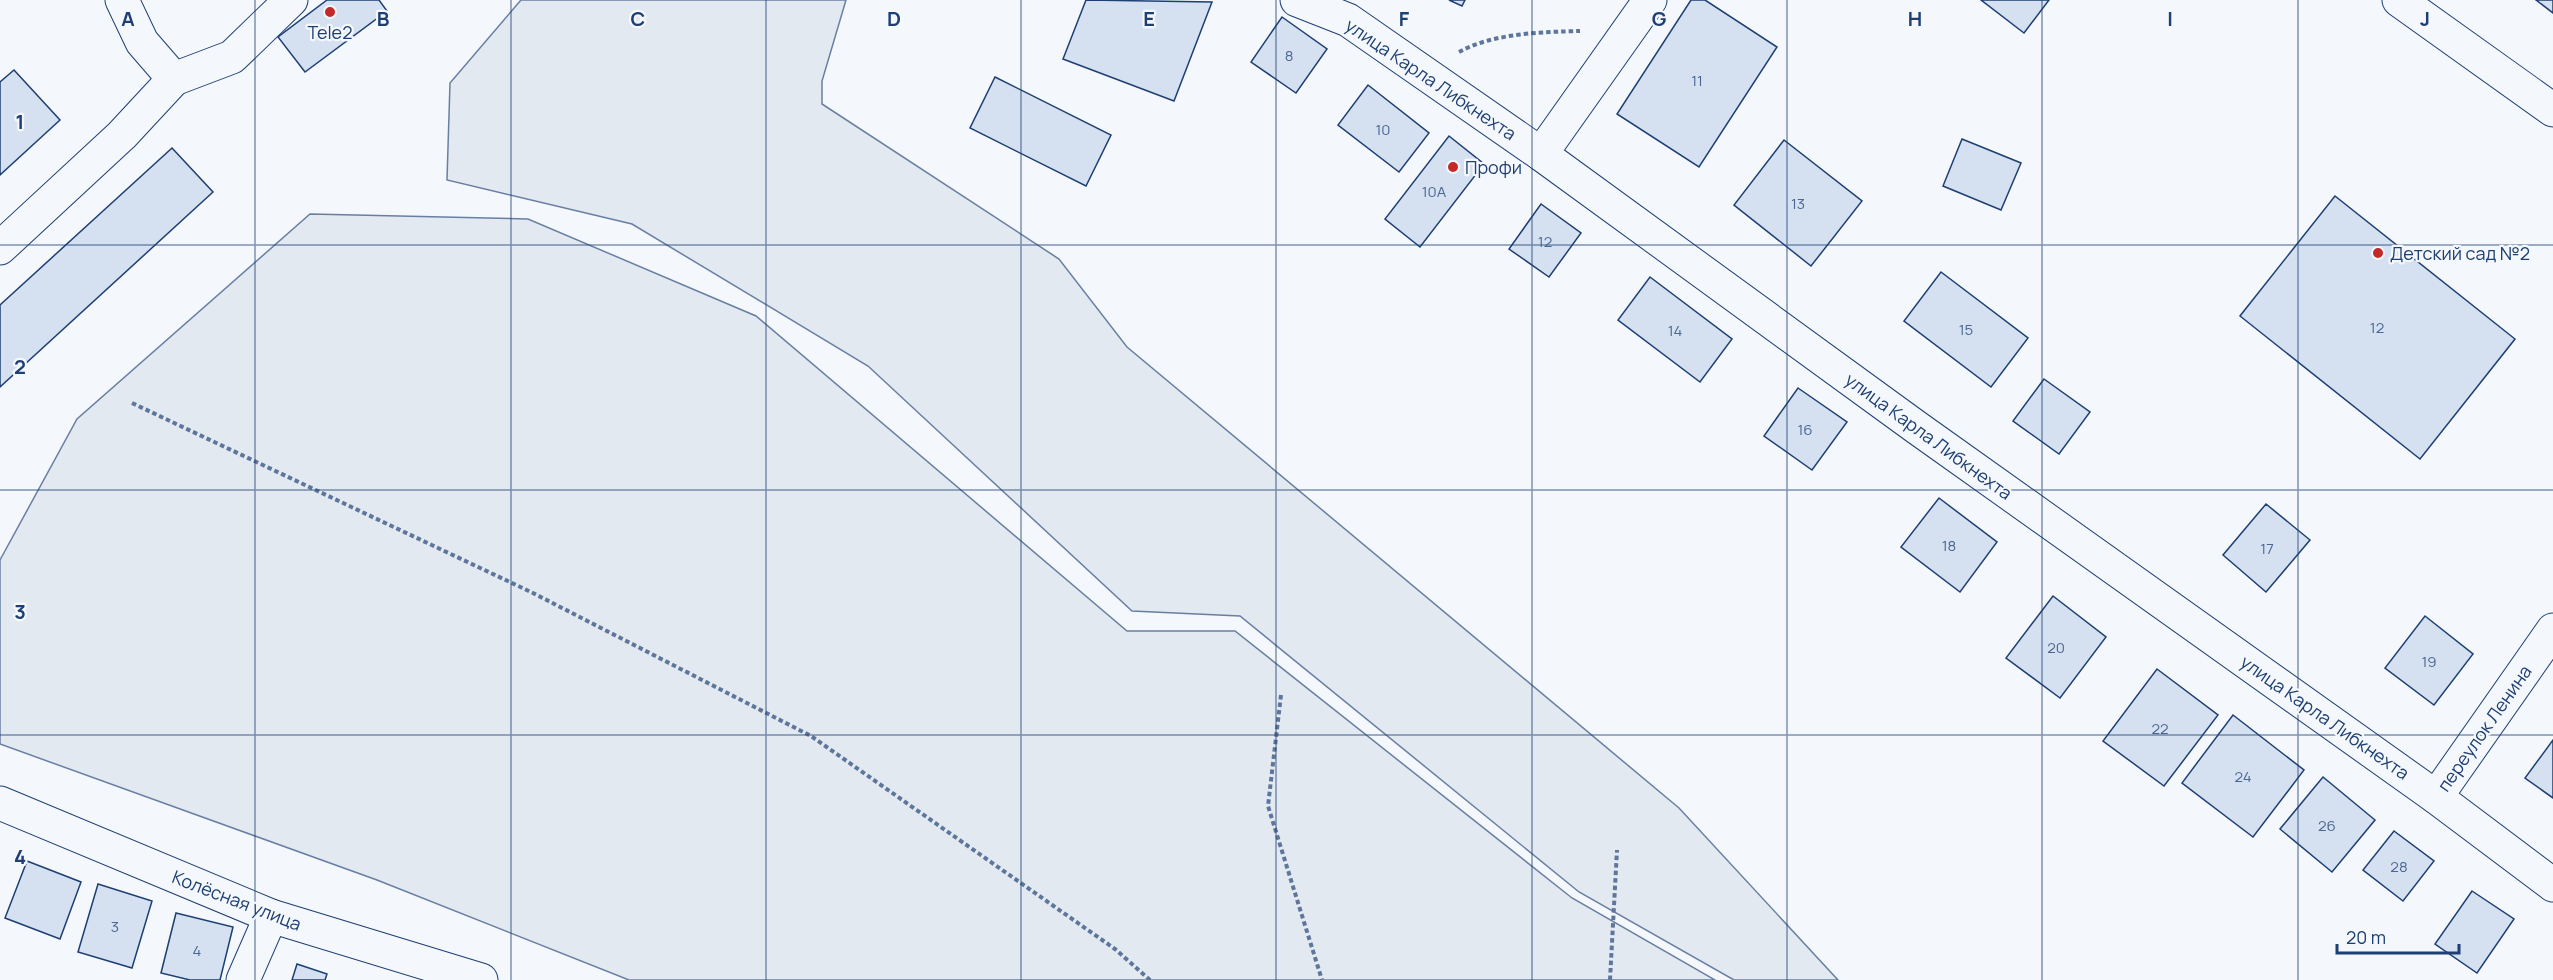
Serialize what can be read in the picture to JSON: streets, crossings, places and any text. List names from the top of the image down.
{
  "streets": {
    "street": ["улица Карла Либкнехта", "переулок Ленина", "Колёсная улица"]
  },
  "crossings": [
    ["улица Карла Либкнехта", "переулок Ленина"]
  ],
  "places": ["Tele2", "Профи", "Детский сад №2"],
  "house_numbers": [
    "8",
    "11",
    "10",
    "10А",
    "13",
    "12",
    "12",
    "15",
    "14",
    "16",
    "18",
    "17",
    "20",
    "19",
    "22",
    "24",
    "26",
    "28",
    "3",
    "4"
  ],
  "scale_bar": "20 m",
  "grid": {
    "columns": [
      "A",
      "B",
      "C",
      "D",
      "E",
      "F",
      "G",
      "H",
      "I",
      "J"
    ],
    "rows": [
      "1",
      "2",
      "3",
      "4"
    ]
  }
}
